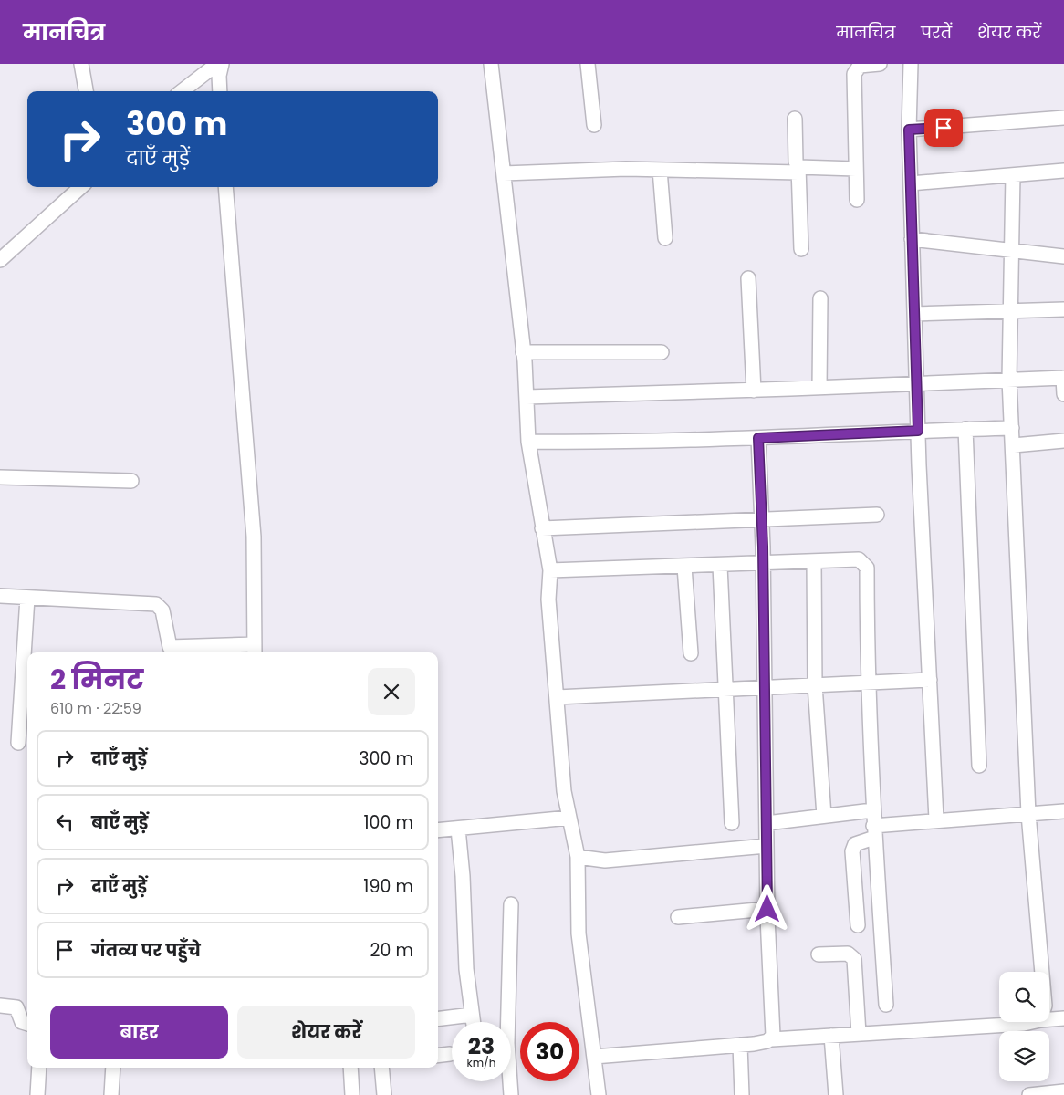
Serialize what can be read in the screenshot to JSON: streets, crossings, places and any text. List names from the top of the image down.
{
  "page": {
    "header": "मानचित्र",
    "nav": ["मानचित्र", "परतें", "शेयर करें"],
    "turn": ["300 m", "दाएँ मुड़ें"],
    "heading": ["2 मिनट", "610 m · 22:59"],
    "list": [
      {
        "name": "दाएँ मुड़ें",
        "value": "300 m"
      },
      {
        "name": "बाएँ मुड़ें",
        "value": "100 m"
      },
      {
        "name": "दाएँ मुड़ें",
        "value": "190 m"
      },
      {
        "name": "गंतव्य पर पहुँचे",
        "value": "20 m"
      }
    ],
    "buttons": ["बाहर", "शेयर करें"],
    "speed": "23 km/h",
    "limit": "30"
  }
}
